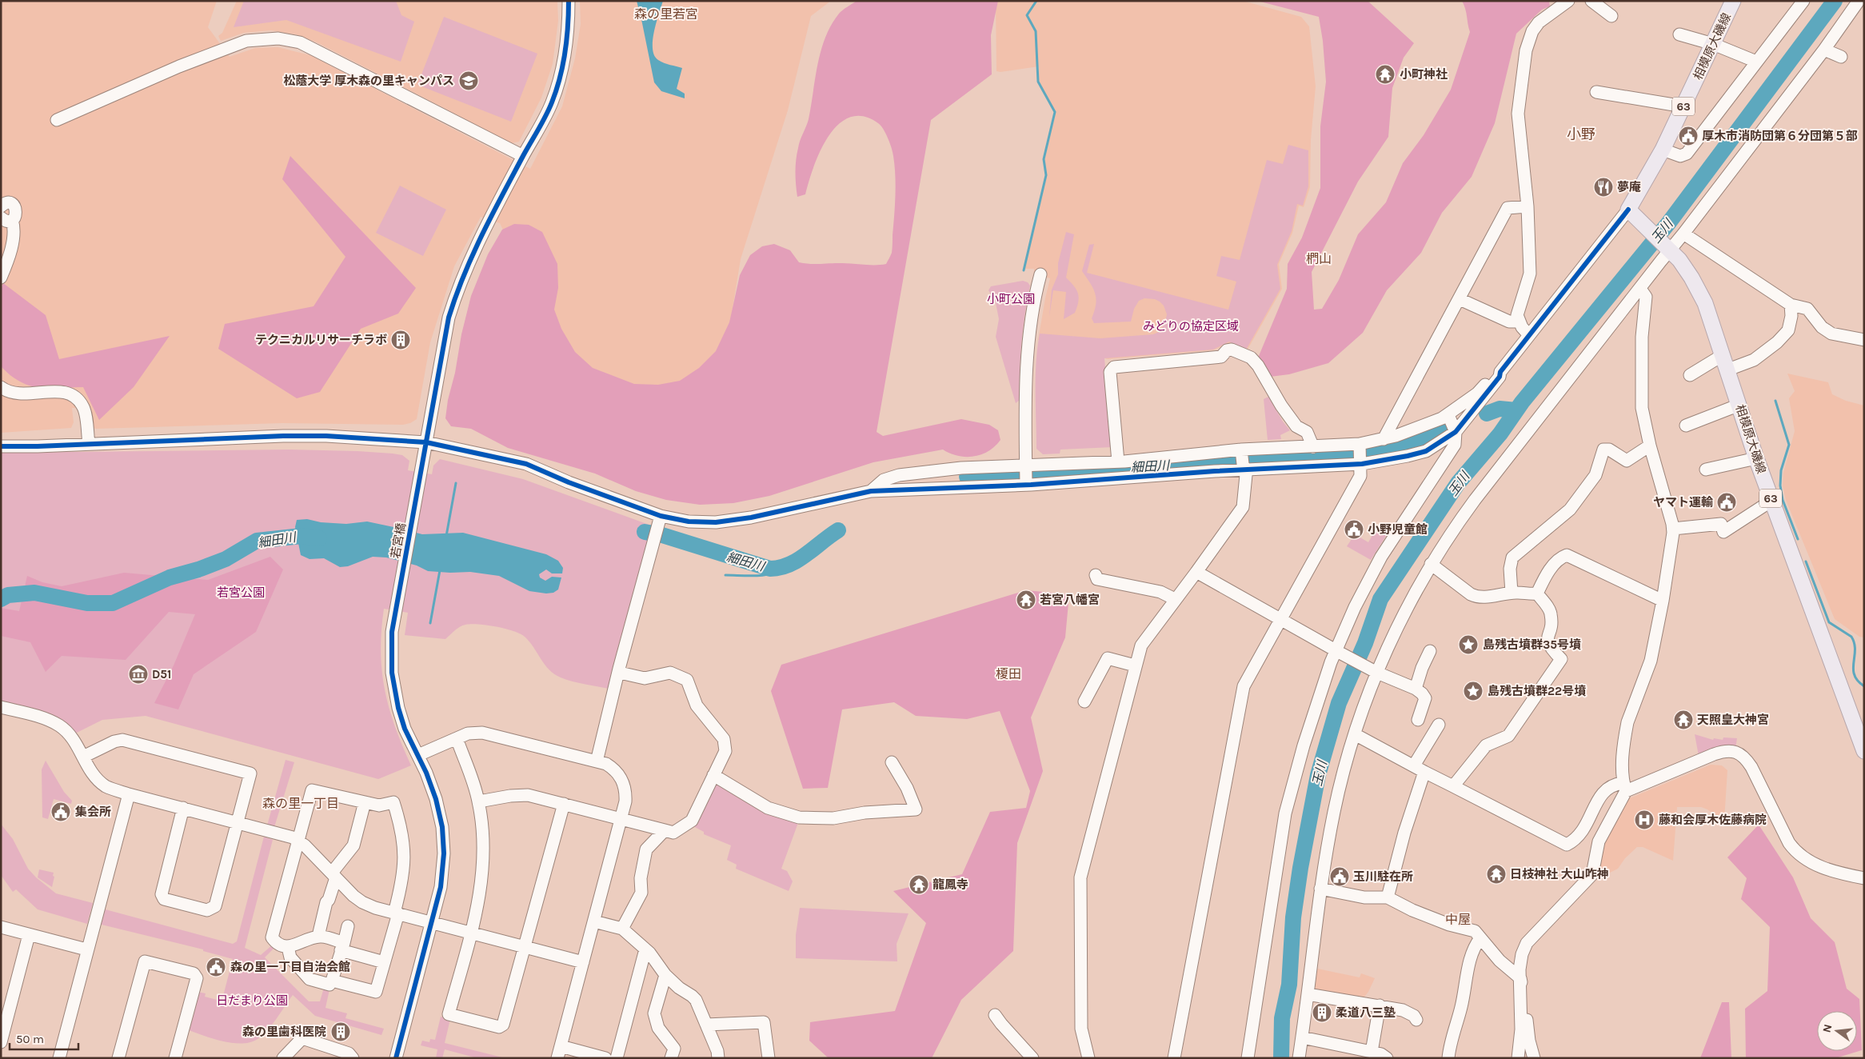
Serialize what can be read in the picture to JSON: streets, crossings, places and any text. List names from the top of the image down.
{
  "streets": {
    "main road": ["相模原大磯線", "63"],
    "street": ["若宮橋"]
  },
  "crossings": [
    ["相模原大磯線", "63"]
  ],
  "districts": [
    "森の里若宮",
    "小野",
    "椚山",
    "榎田",
    "森の里一丁目",
    "中屋"
  ],
  "water": ["玉川", "細田川"],
  "parks": [
    "小町公園",
    "みどりの協定区域",
    "若宮公園",
    "日だまり公園"
  ],
  "places": {
    "temple": [
      "小町神社",
      "若宮八幡宮",
      "天照皇大神宮",
      "日枝神社 大山咋神",
      "龍鳳寺"
    ],
    "school or university": ["松蔭大学 厚木森の里キャンパス"],
    "public building": [
      "厚木市消防団第６分団第５部",
      "ヤマト運輸",
      "小野児童館",
      "集会所",
      "玉川駐在所",
      "森の里一丁目自治会館"
    ],
    "restaurant": ["夢庵"],
    "building": ["テクニカルリサーチラボ", "柔道八三塾", "森の里歯科医院"],
    "place": ["島残古墳群35号墳", "島残古墳群22号墳"],
    "museum": ["D51"],
    "hospital": ["藤和会厚木佐藤病院"]
  },
  "scale_bar": "50 m",
  "north": "left"
}
